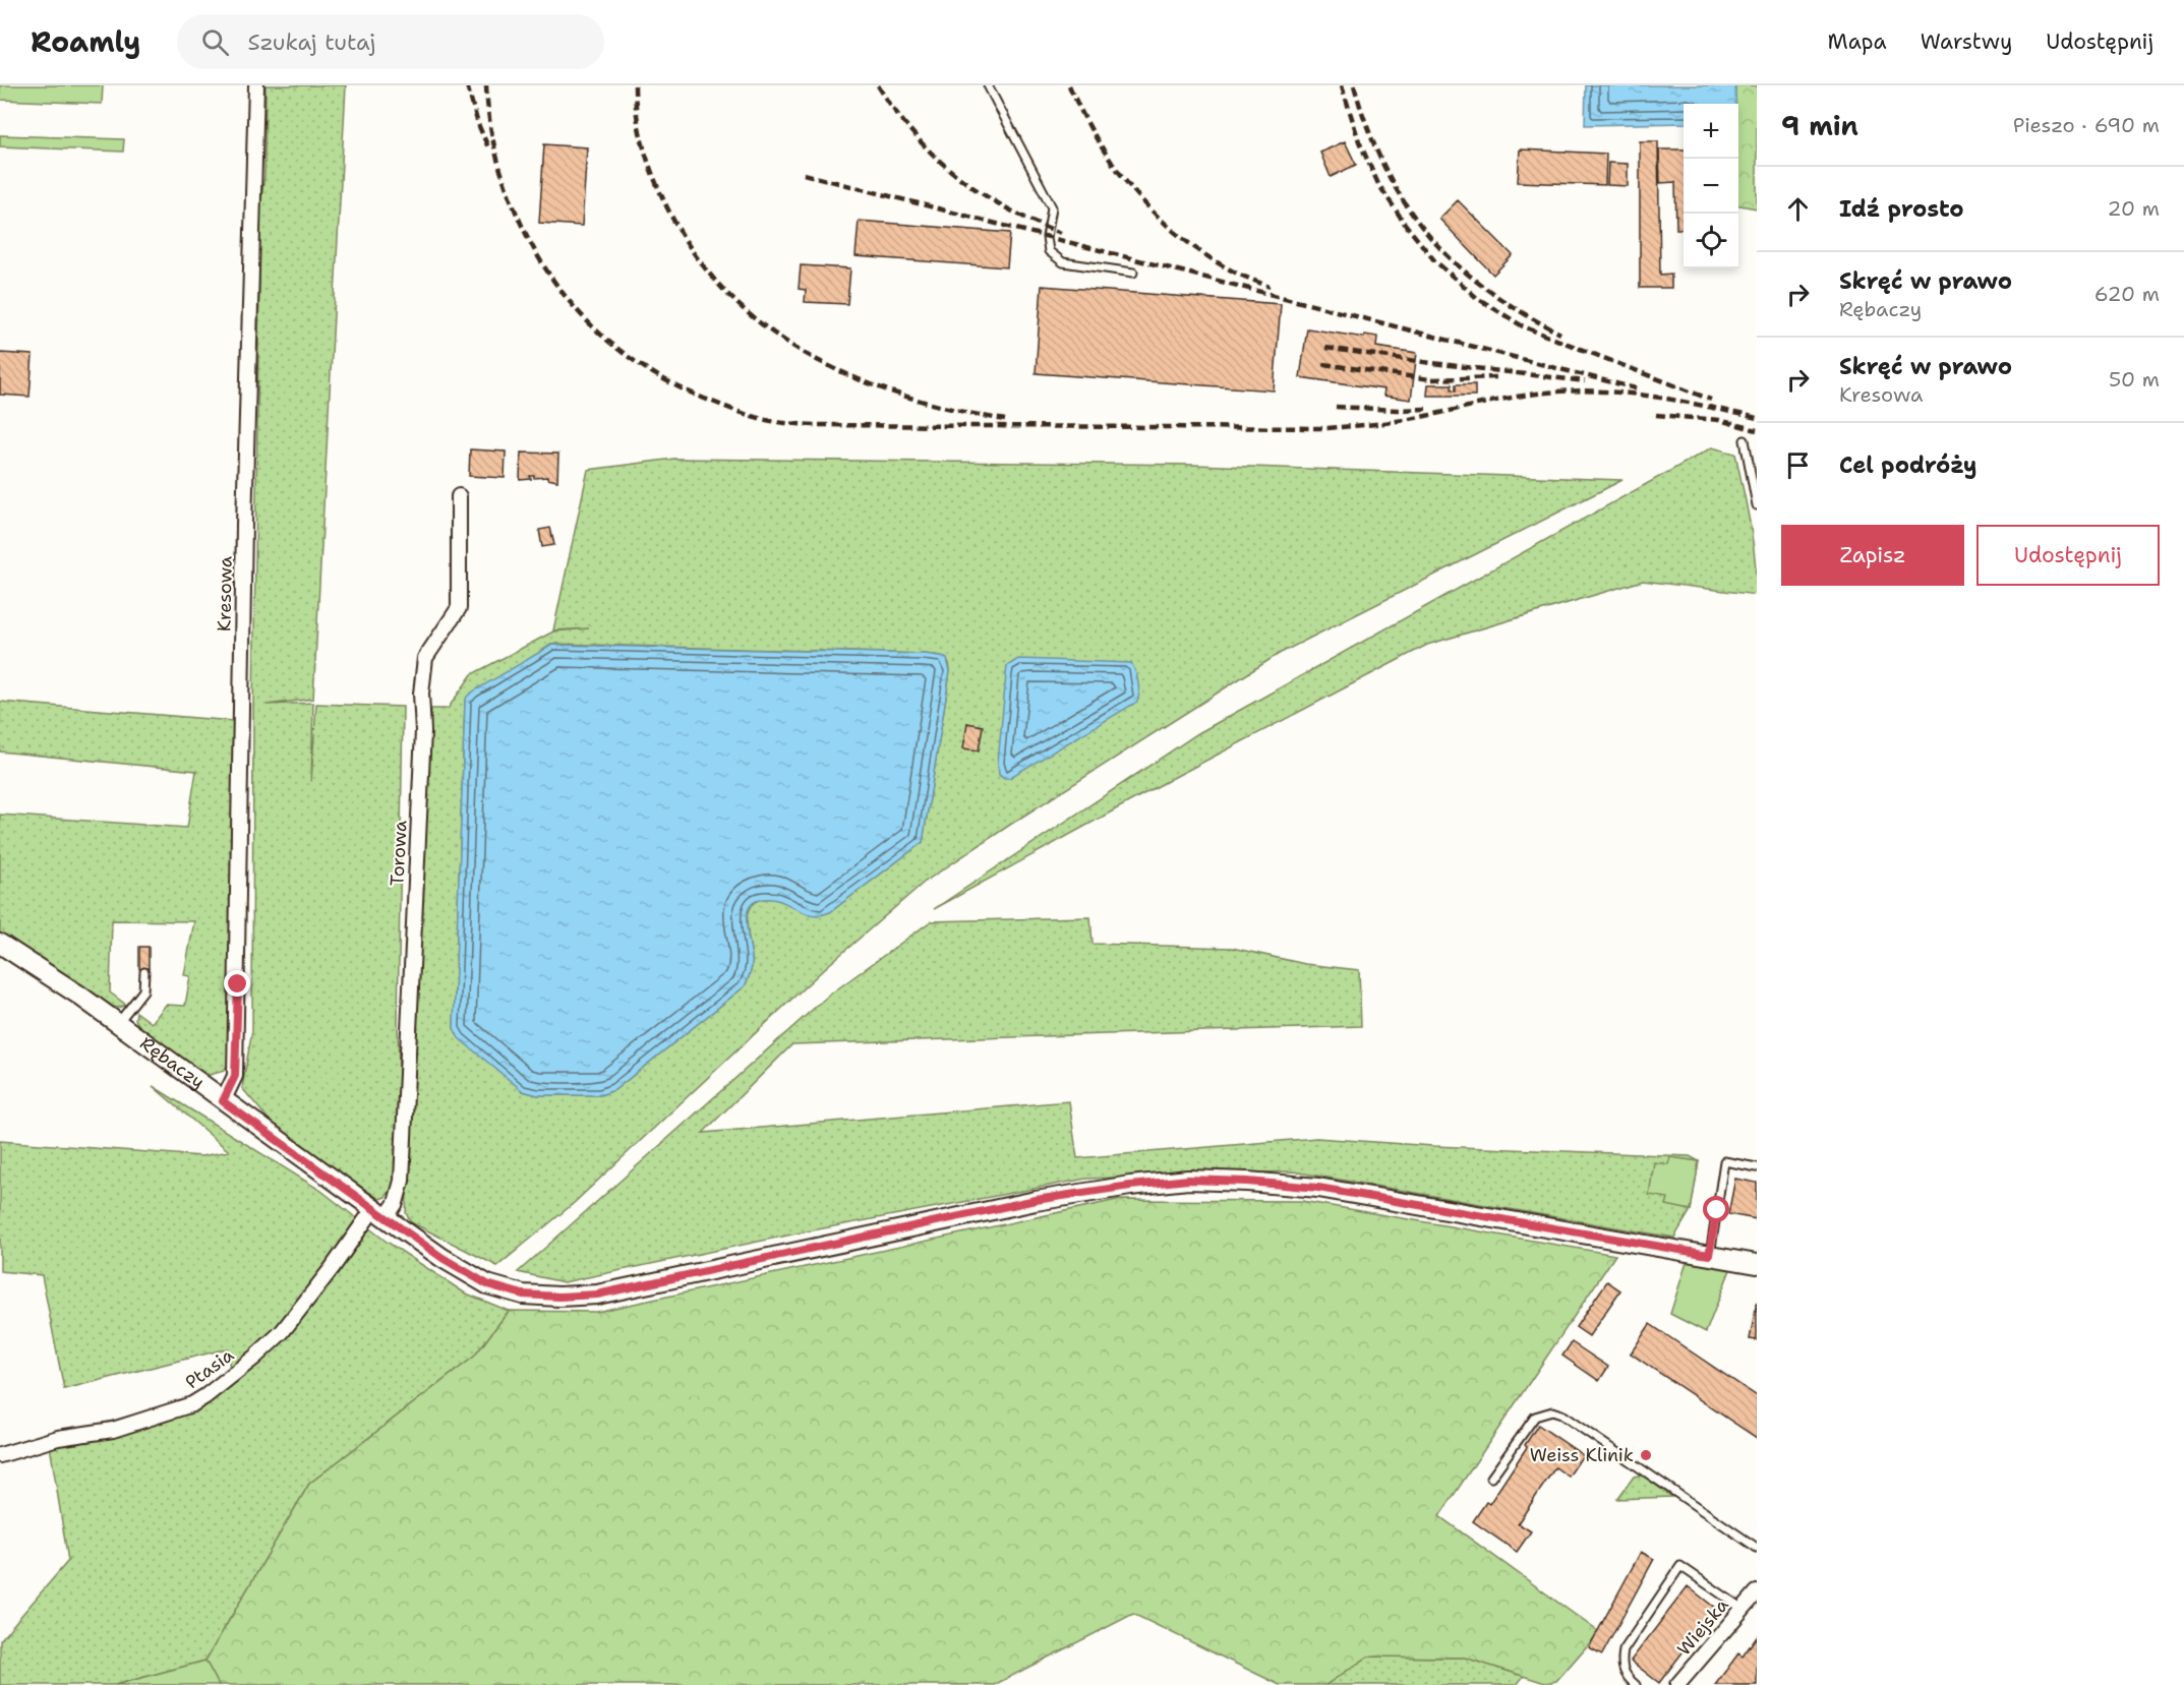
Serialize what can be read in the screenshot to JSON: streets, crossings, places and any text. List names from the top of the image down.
{
  "streets": {
    "street": [
      "Kresowa",
      "Torowa",
      "Rębaczy",
      "Ptasia",
      "Wiejska"
    ]
  },
  "crossings": [
    ["Kresowa", "Rębaczy"],
    ["Torowa", "Rębaczy"],
    ["Torowa", "Ptasia"],
    ["Rębaczy", "Ptasia"]
  ],
  "places": ["Weiss Klinik"],
  "page": {
    "header": "Roamly",
    "search": "Szukaj tutaj",
    "nav": ["Mapa", "Warstwy", "Udostępnij"],
    "heading": ["9 min", "Pieszo · 690 m"],
    "map_buttons": ["+", "−"],
    "list": [
      ["Idź prosto", "20 m"],
      ["Skręć w prawo", "Rębaczy", "620 m"],
      ["Skręć w prawo", "Kresowa", "50 m"],
      "Cel podróży"
    ],
    "buttons": ["Zapisz", "Udostępnij"]
  }
}
